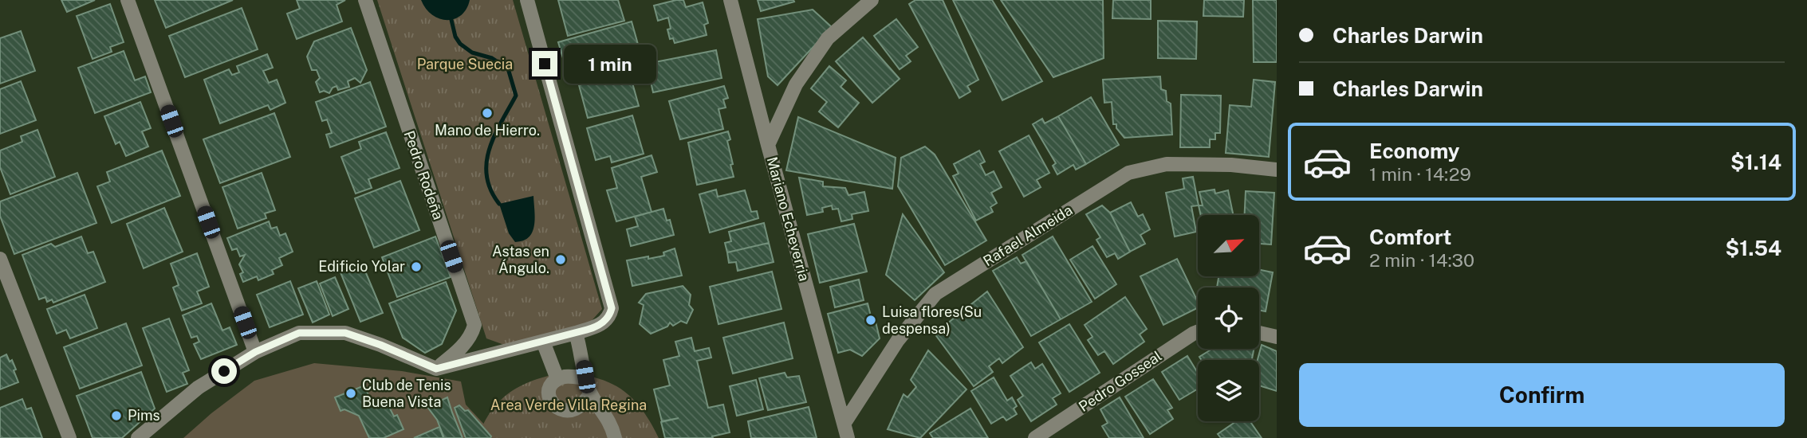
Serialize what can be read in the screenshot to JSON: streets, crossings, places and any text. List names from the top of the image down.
{
  "streets": {
    "street": [
      "Pedro Rodeña",
      "Mariano Echeverria",
      "Rafael Almeida",
      "Pedro Gosseal"
    ]
  },
  "crossings": [
    ["Mariano Echeverria", "Rafael Almeida"]
  ],
  "parks": ["Parque Suecia", "Area Verde Villa Regina"],
  "places": [
    "Mano de Hierro.",
    "Astas en Ángulo.",
    "Edificio Yolar",
    "Luisa flores(Su despensa)",
    "Club de Tenis Buena Vista",
    "Pims"
  ],
  "north": "top right",
  "page": {
    "banner": ["Charles Darwin", "Charles Darwin"],
    "bubble": "1 min",
    "list": [
      {
        "name": "Economy",
        "note": "1 min · 14:29",
        "value": "$1.14"
      },
      {
        "name": "Comfort",
        "note": "2 min · 14:30",
        "value": "$1.54"
      }
    ],
    "buttons": "Confirm"
  }
}
